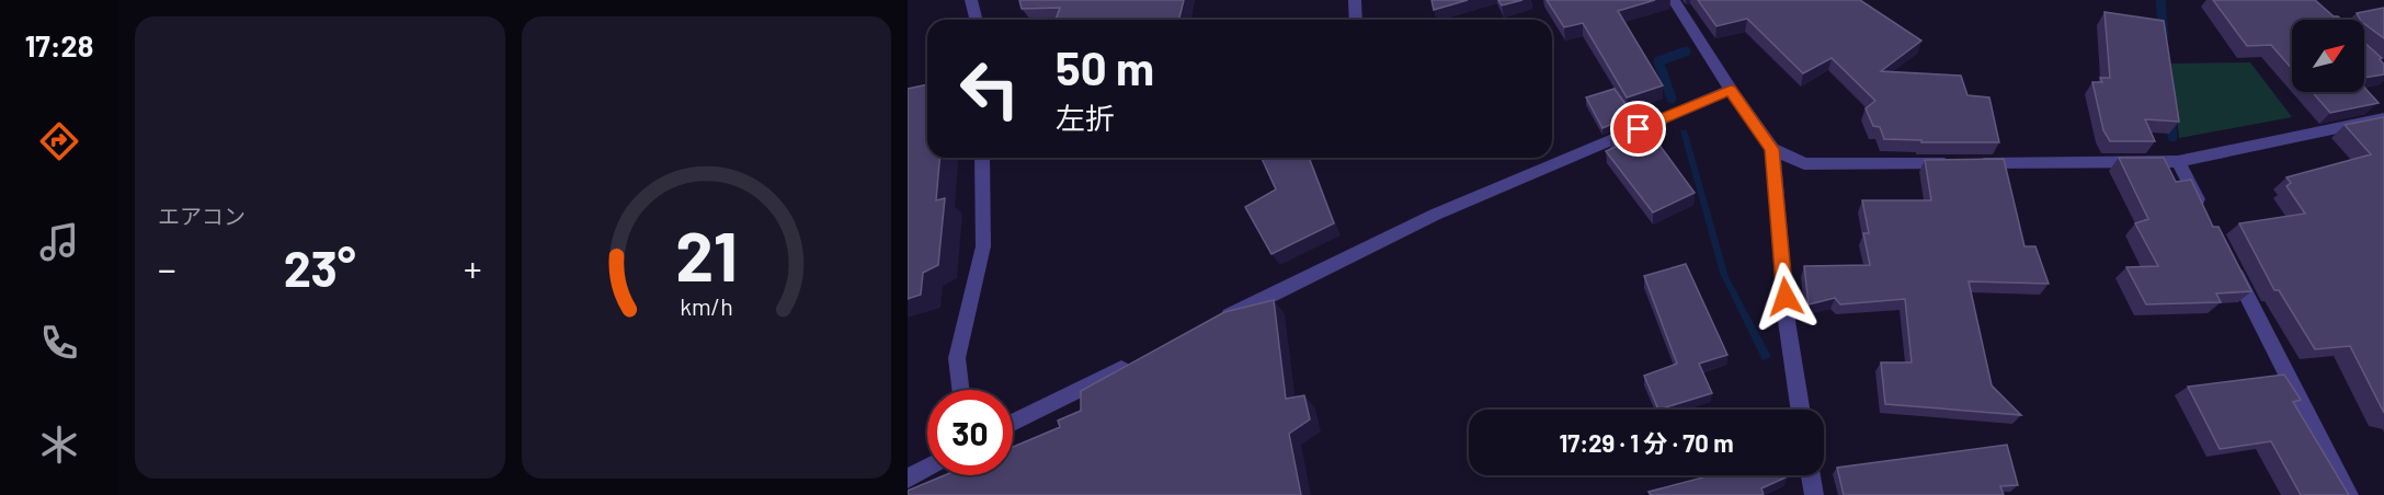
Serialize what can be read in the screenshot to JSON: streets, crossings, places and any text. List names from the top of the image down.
{
  "north": "top right",
  "page": {
    "tabs": "17:28",
    "tile": "エアコン",
    "turn": ["50 m", "左折"],
    "heat": ["−", "23°", "+"],
    "limit": "30",
    "trip": "17:29 · 1 分 · 70 m",
    "gauge": ["21", "km/h"]
  }
}
